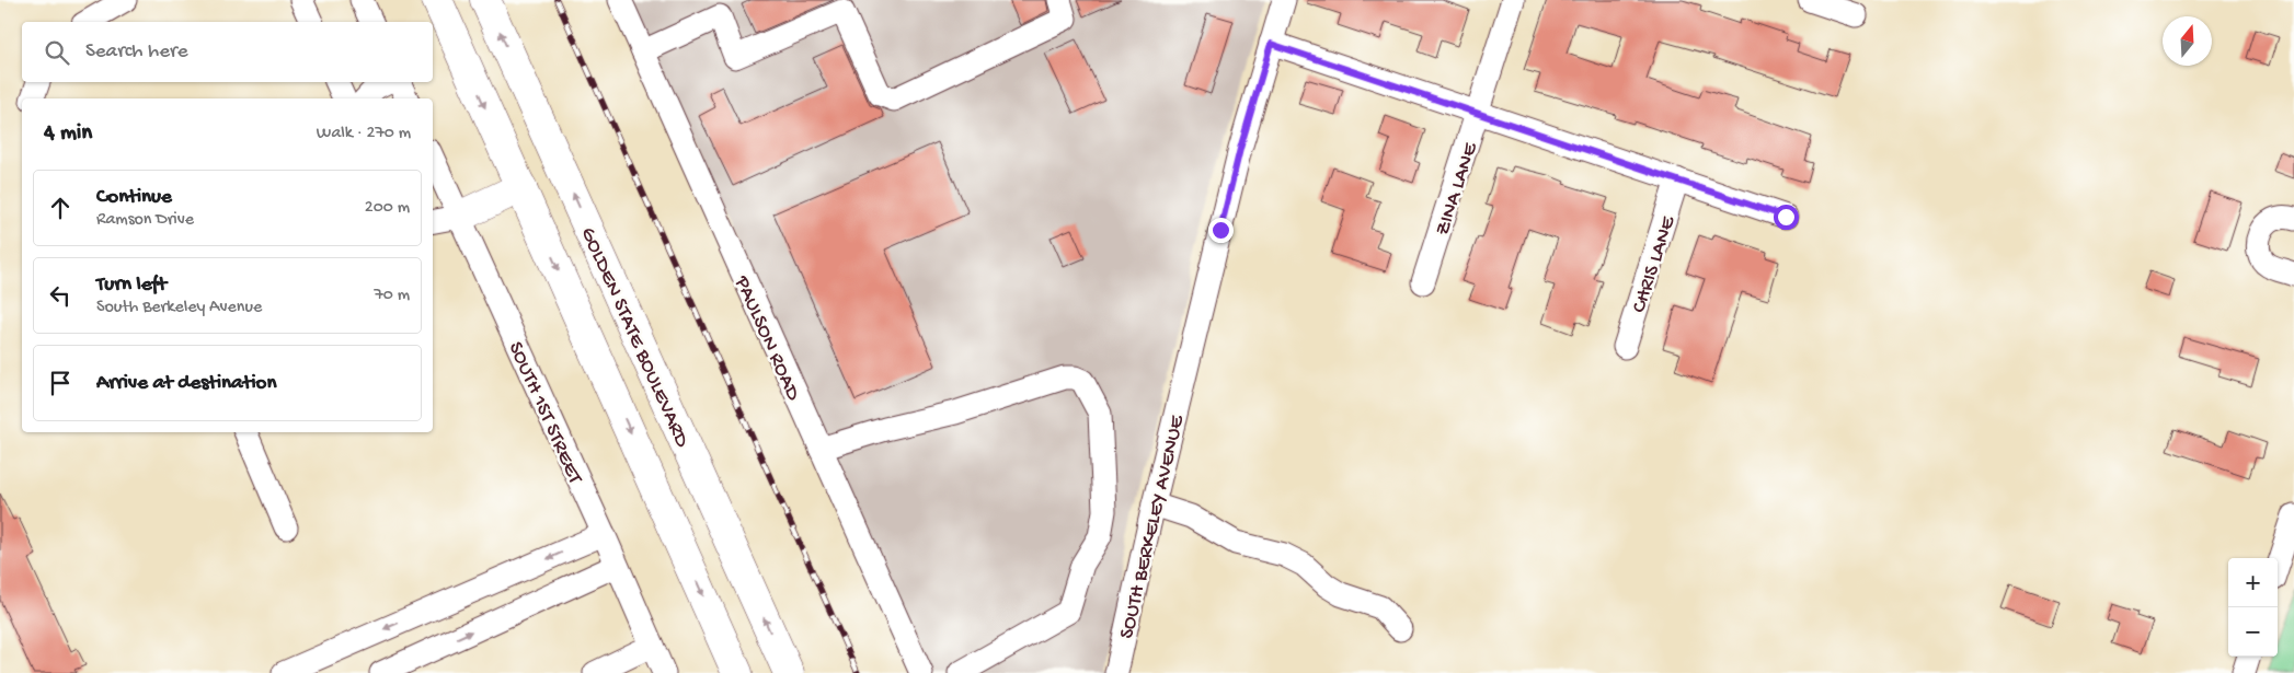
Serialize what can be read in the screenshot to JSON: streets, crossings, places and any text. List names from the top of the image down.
{
  "streets": {
    "main road": ["GOLDEN STATE BOULEVARD"],
    "street": [
      "ZINA LANE",
      "CHRIS LANE",
      "PAULSON ROAD",
      "SOUTH 1ST STREET",
      "SOUTH BERKELEY AVENUE"
    ]
  },
  "north": "top",
  "page": {
    "search": "Search here",
    "heading": ["4 min", "Walk · 270 m"],
    "list": [
      ["Continue", "Ramson Drive", "200 m"],
      ["Turn left", "South Berkeley Avenue", "70 m"],
      "Arrive at destination"
    ],
    "map_buttons": ["+", "−"]
  }
}
